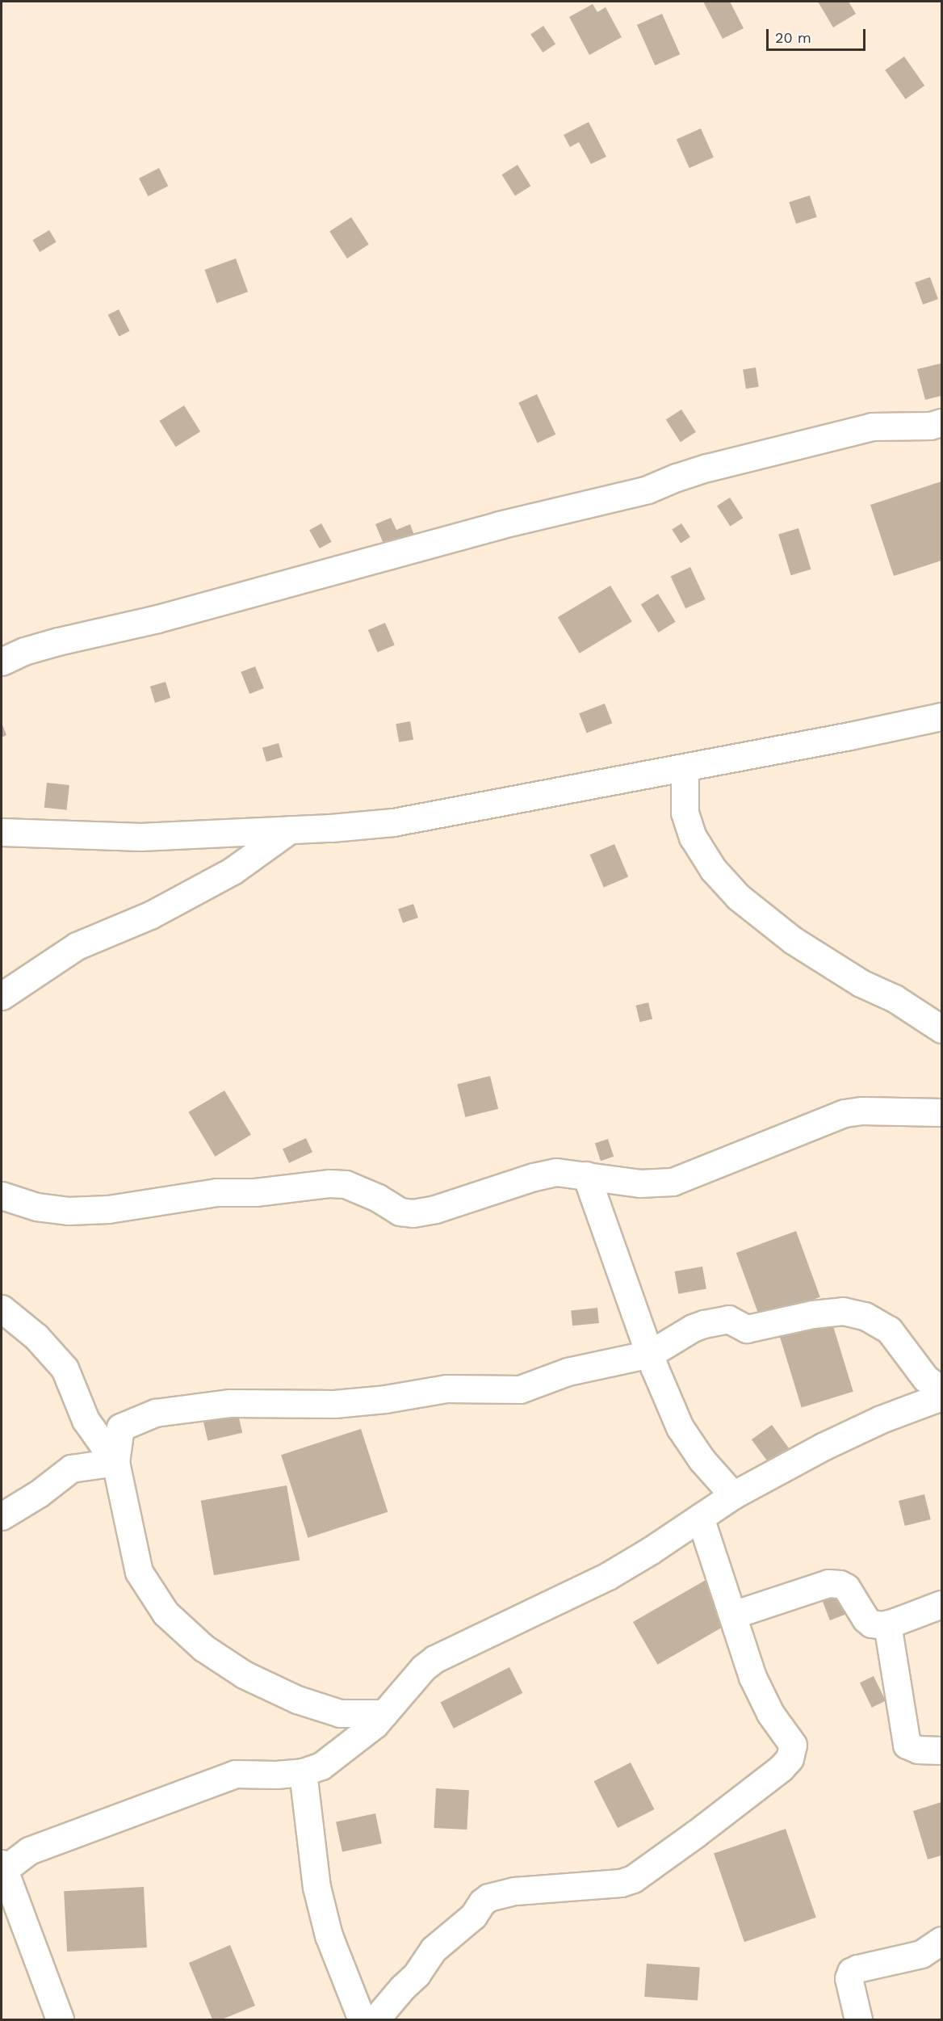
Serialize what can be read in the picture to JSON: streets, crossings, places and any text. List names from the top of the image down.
{
  "scale_bar": "20 m"
}
